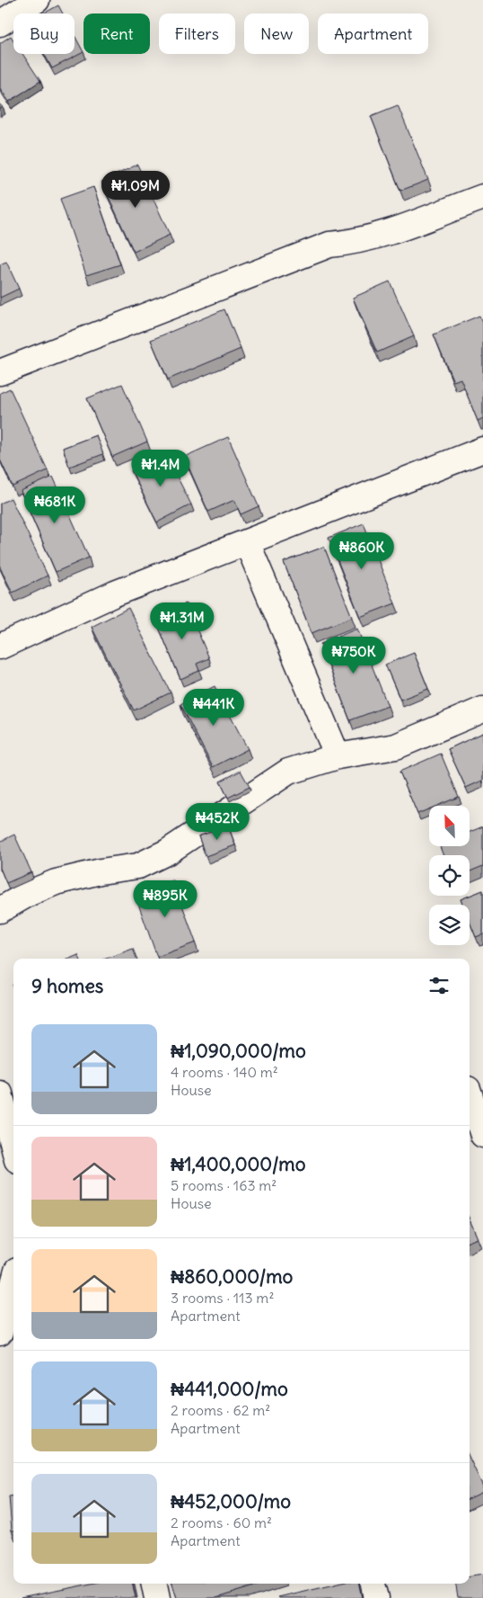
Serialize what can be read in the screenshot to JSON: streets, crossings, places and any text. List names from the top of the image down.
{
  "north": "top left",
  "page": {
    "chip": [
      "Buy",
      "Rent",
      "Filters",
      "New",
      "Apartment"
    ],
    "price": [
      "₦1.09M",
      "₦1.4M",
      "₦681K",
      "₦860K",
      "₦1.31M",
      "₦750K",
      "₦441K",
      "₦452K",
      "₦895K"
    ],
    "heading": "9 homes",
    "list": [
      {
        "name": "₦1,090,000/mo",
        "note": "4 rooms · 140 m² · House"
      },
      {
        "name": "₦1,400,000/mo",
        "note": "5 rooms · 163 m² · House"
      },
      {
        "name": "₦860,000/mo",
        "note": "3 rooms · 113 m² · Apartment"
      },
      {
        "name": "₦441,000/mo",
        "note": "2 rooms · 62 m² · Apartment"
      },
      {
        "name": "₦452,000/mo",
        "note": "2 rooms · 60 m² · Apartment"
      }
    ]
  }
}
